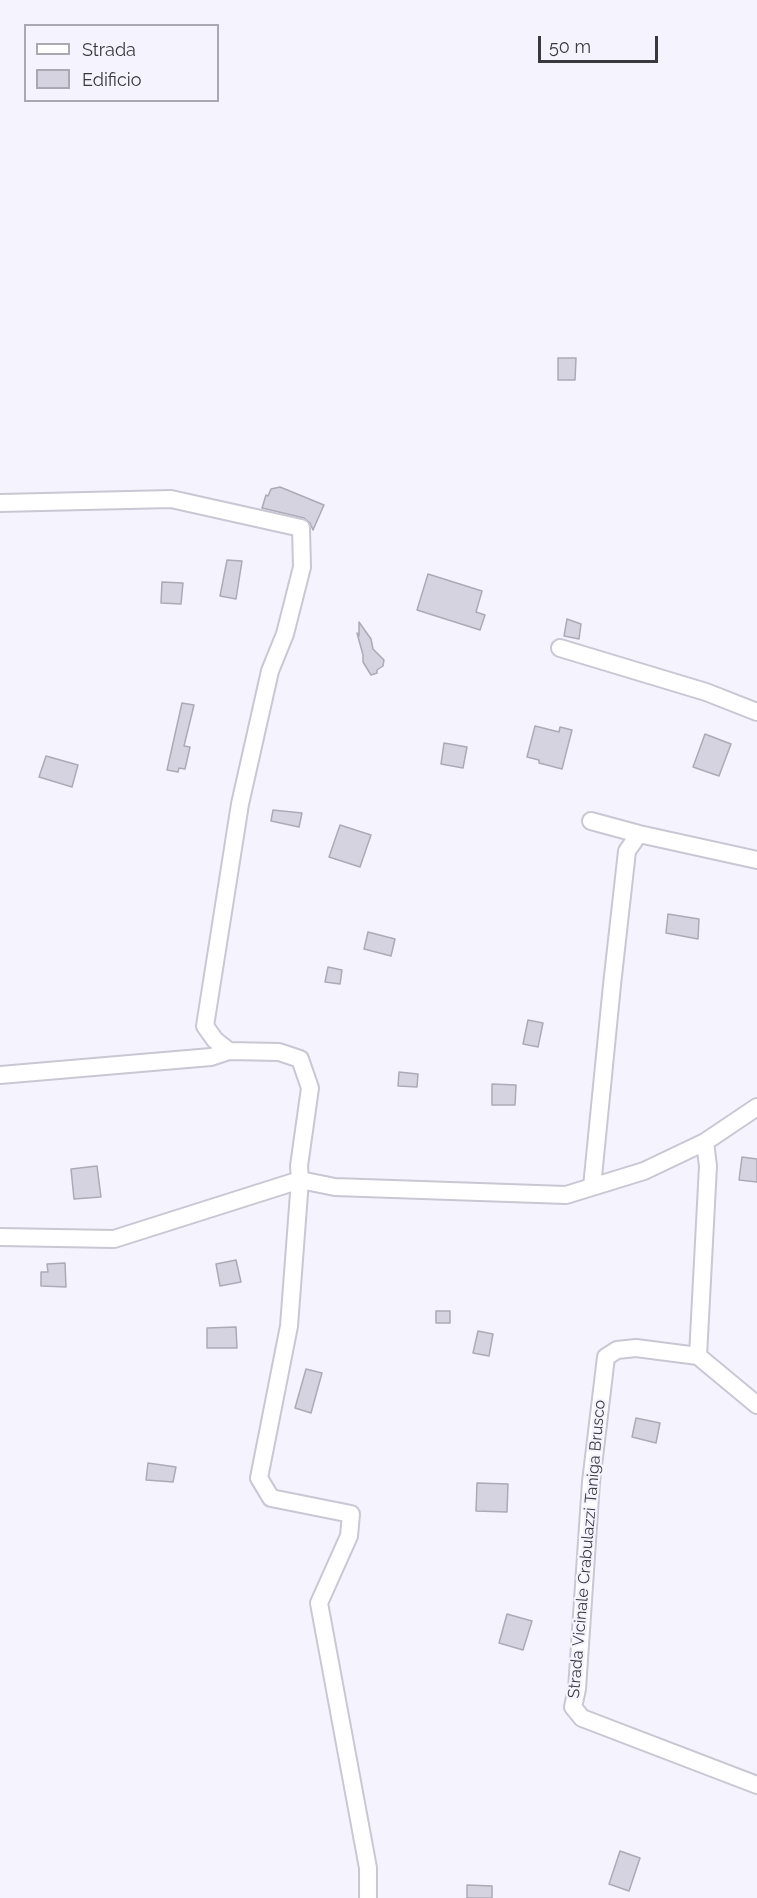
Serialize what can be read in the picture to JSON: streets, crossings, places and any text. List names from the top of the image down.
{
  "streets": {
    "street": ["Strada Vicinale Crabulazzi Taniga Brusco"]
  },
  "legend": ["Strada", "Edificio"],
  "scale_bar": "50 m"
}
